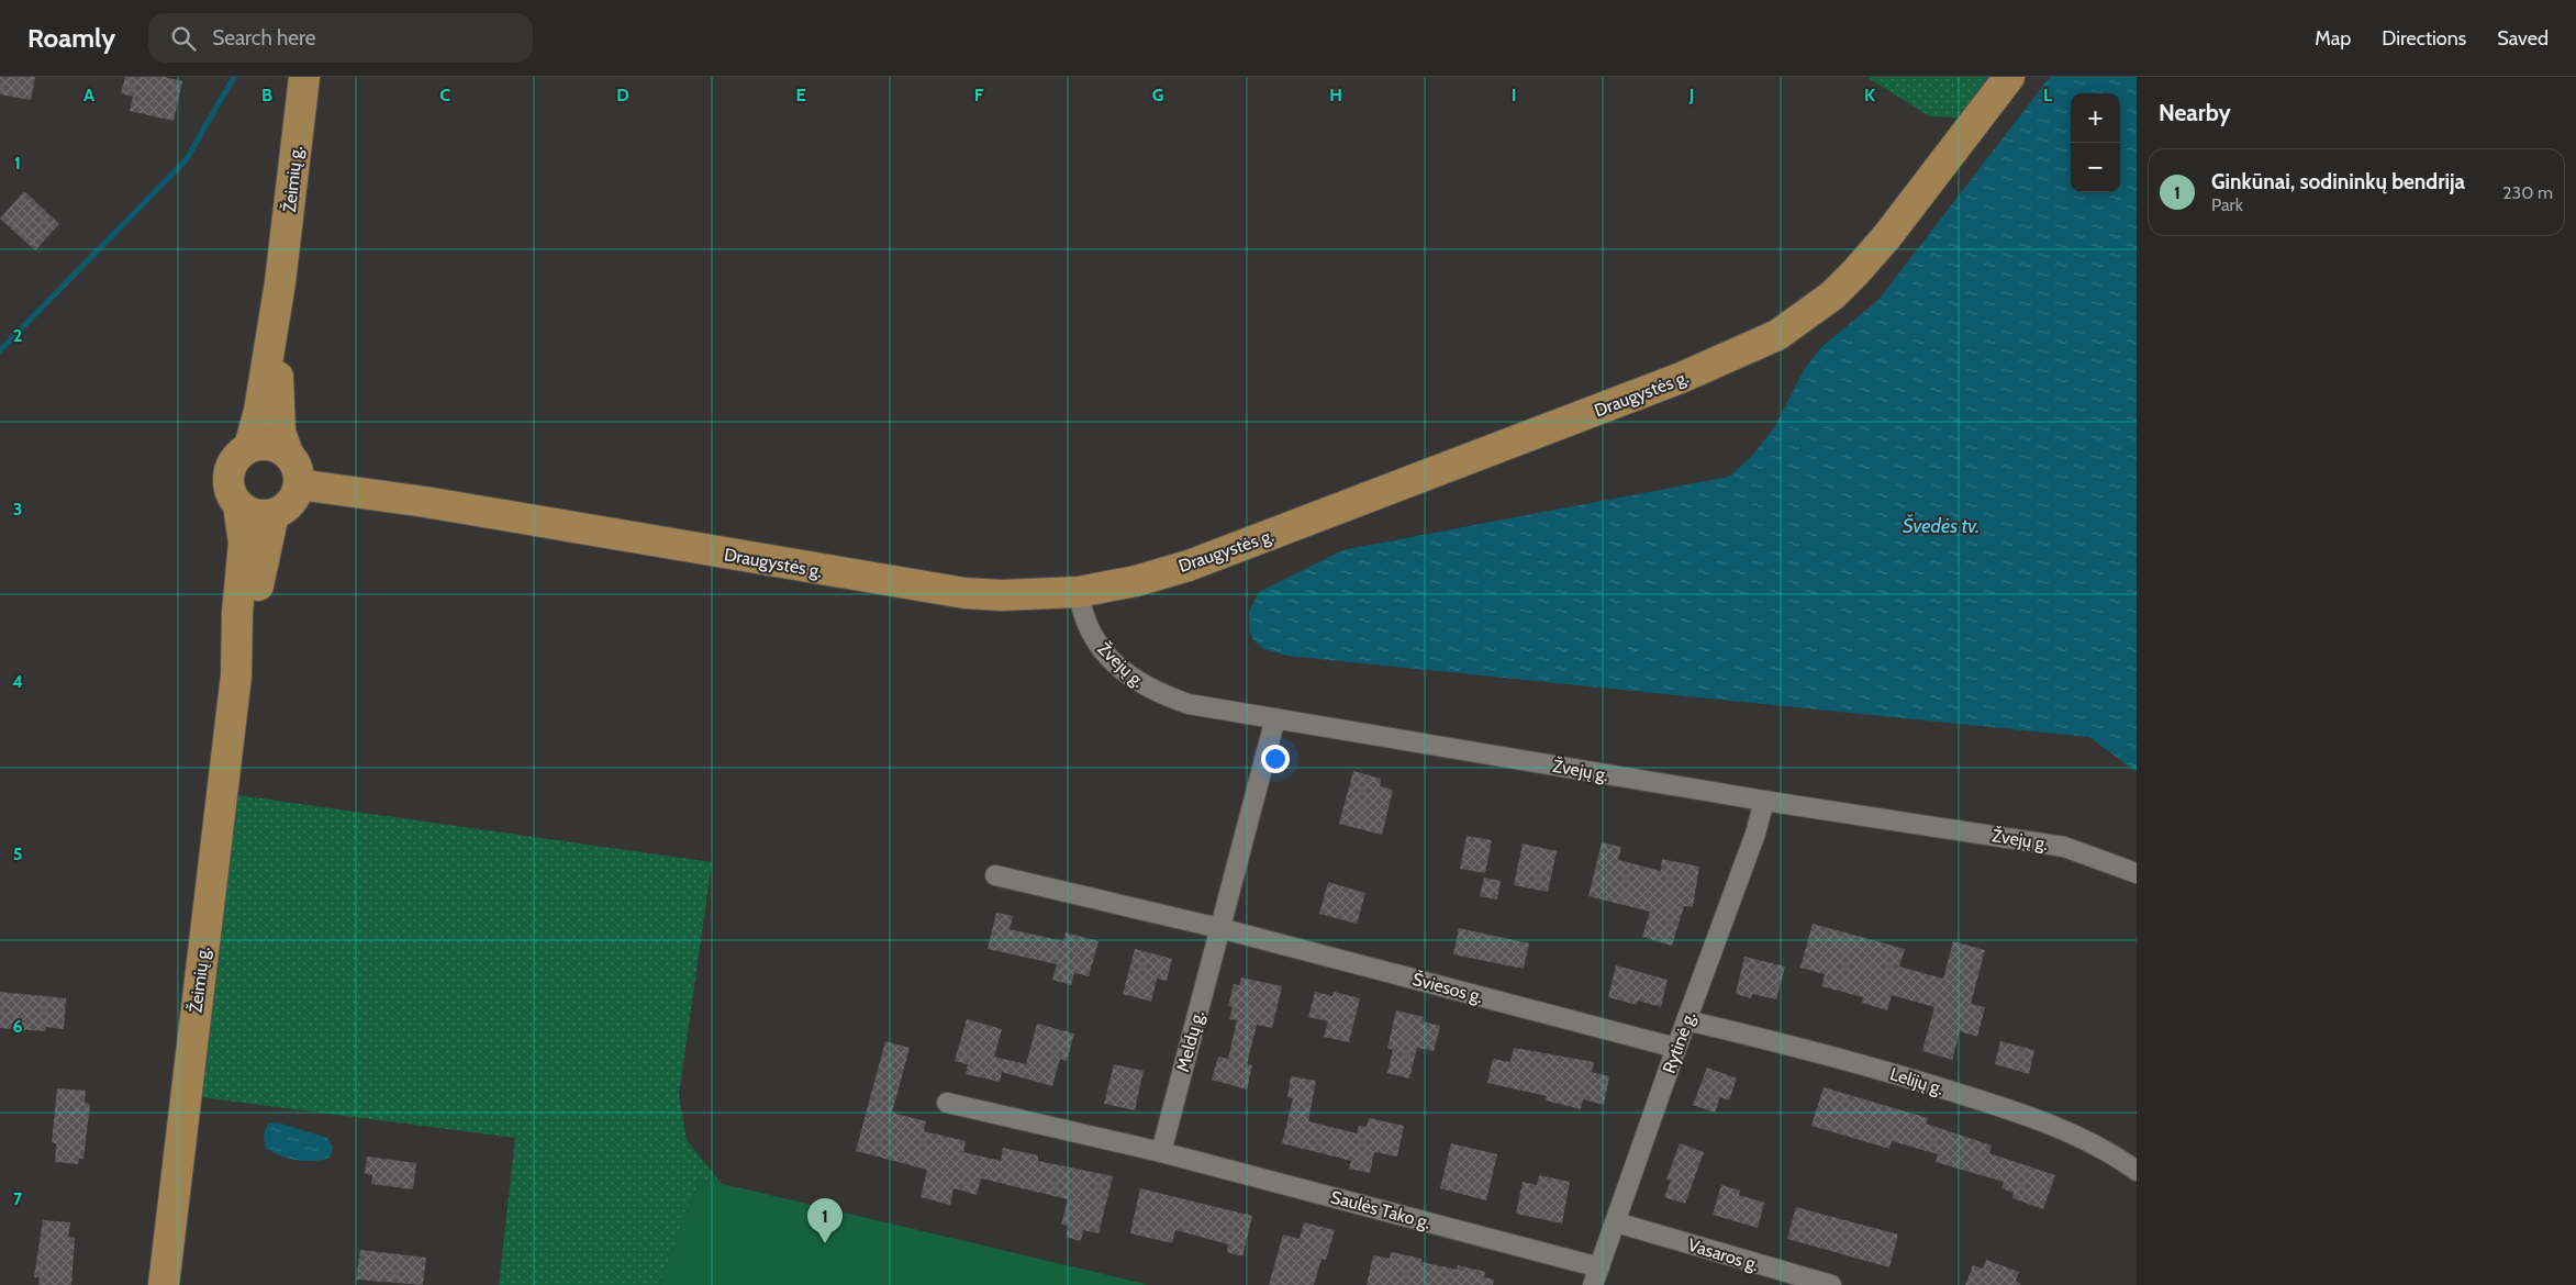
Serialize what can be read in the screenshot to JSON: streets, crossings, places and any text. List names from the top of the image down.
{
  "streets": {
    "main road": ["Žeimių g.", "Draugystės g."],
    "street": [
      "Žvejų g.",
      "Šviesos g.",
      "Meldų g.",
      "Rytinė g.",
      "Lelijų g.",
      "Saulės Tako g.",
      "Vasaros g."
    ]
  },
  "crossings": [
    ["Žeimių g.", "Draugystės g."],
    ["Draugystės g.", "Žvejų g."],
    ["Žvejų g.", "Meldų g."],
    ["Žvejų g.", "Rytinė g."],
    ["Šviesos g.", "Meldų g."],
    ["Šviesos g.", "Rytinė g."],
    ["Meldų g.", "Saulės Tako g."],
    ["Rytinė g.", "Lelijų g."],
    ["Rytinė g.", "Saulės Tako g."],
    ["Rytinė g.", "Vasaros g."]
  ],
  "water": ["Švedės tv."],
  "page": {
    "header": "Roamly",
    "search": "Search here",
    "nav": ["Map", "Directions", "Saved"],
    "heading": "Nearby",
    "map_buttons": ["+", "−"],
    "list": [
      {
        "mark": "1",
        "name": "Ginkūnai, sodininkų bendrija",
        "note": "Park",
        "value": "230 m"
      }
    ],
    "pins": "1"
  },
  "grid": {
    "columns": [
      "A",
      "B",
      "C",
      "D",
      "E",
      "F",
      "G",
      "H",
      "I",
      "J",
      "K",
      "L"
    ],
    "rows": [
      "1",
      "2",
      "3",
      "4",
      "5",
      "6",
      "7"
    ]
  }
}
